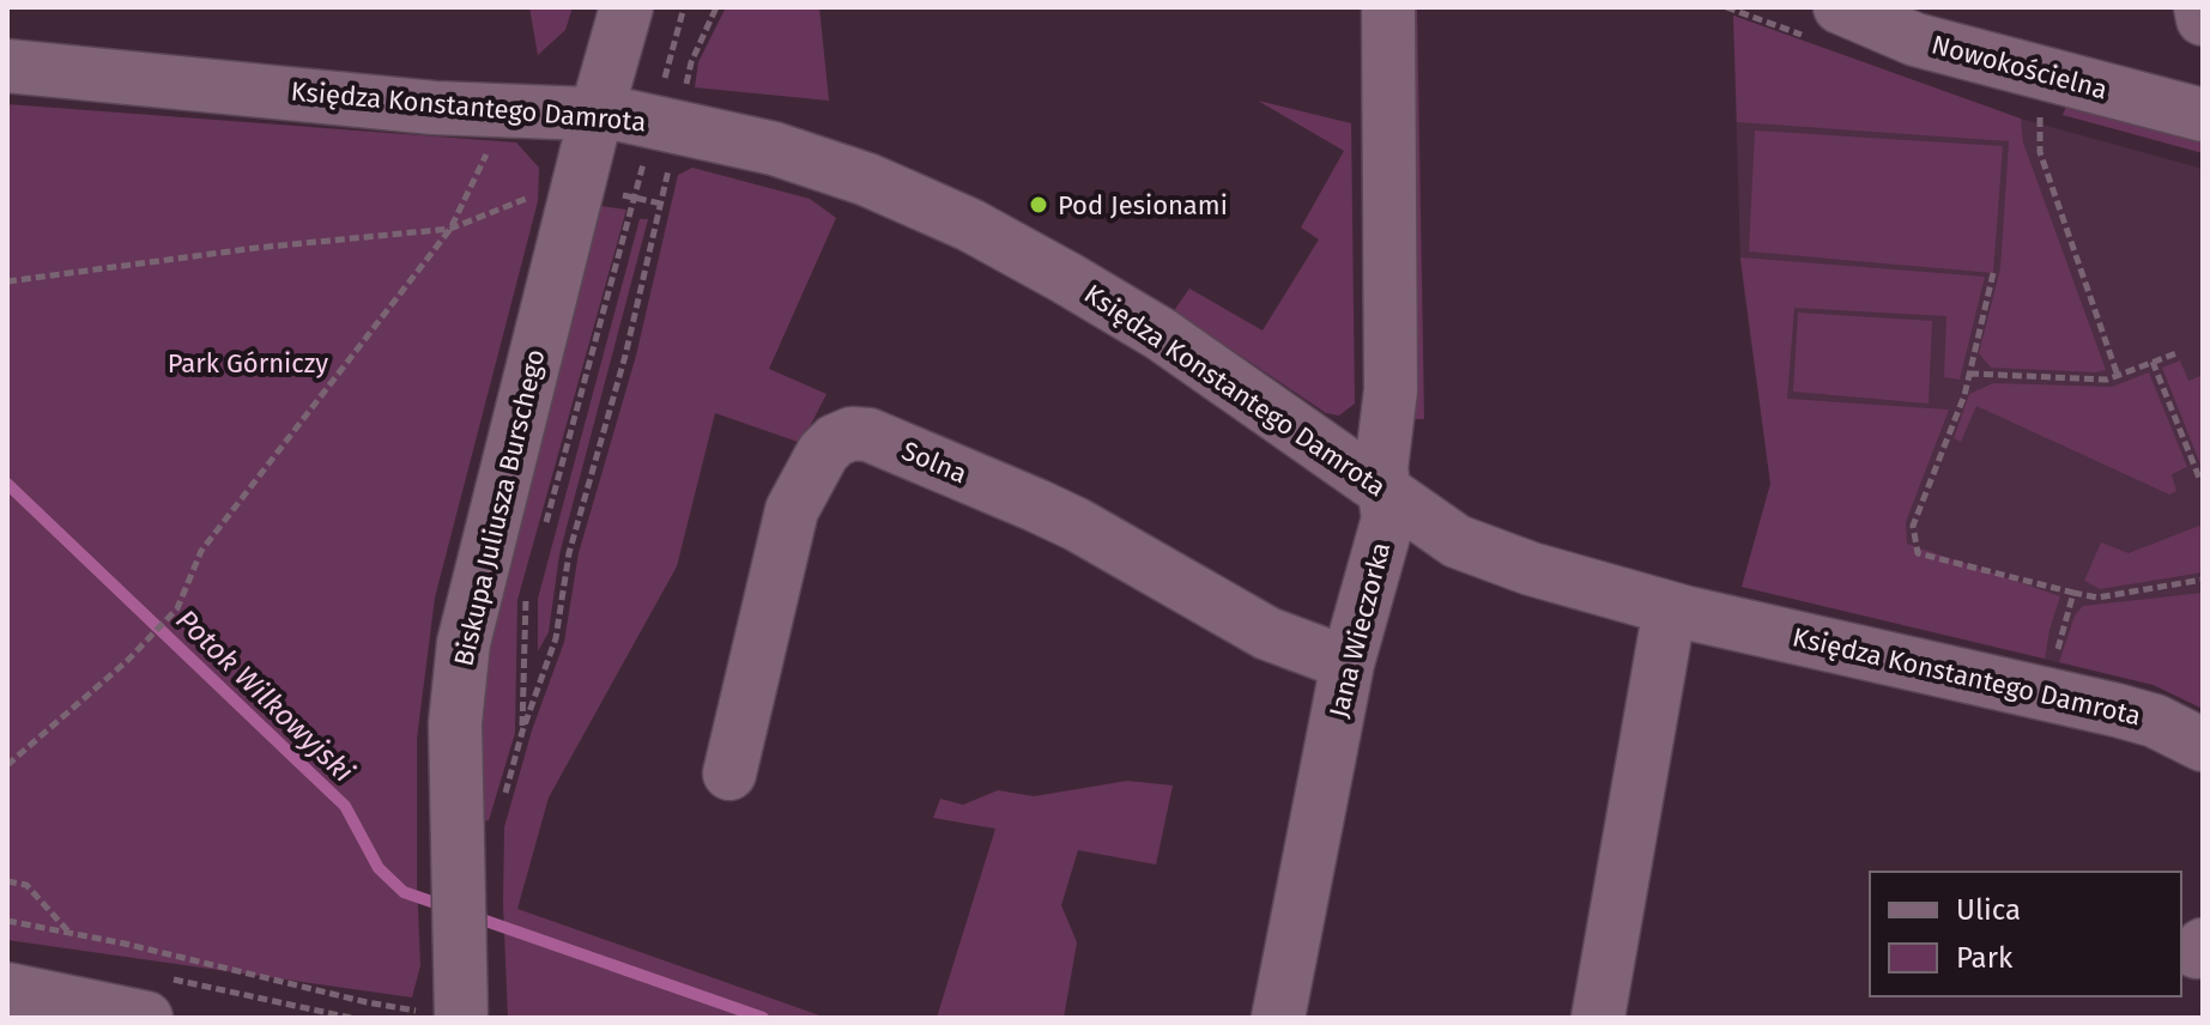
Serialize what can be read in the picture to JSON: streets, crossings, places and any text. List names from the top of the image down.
{
  "streets": {
    "street": [
      "Nowokościelna",
      "Księdza Konstantego Damrota",
      "Solna",
      "Biskupa Juliusza Burschego",
      "Jana Wieczorka"
    ]
  },
  "crossings": [
    ["Księdza Konstantego Damrota", "Biskupa Juliusza Burschego"],
    ["Księdza Konstantego Damrota", "Jana Wieczorka"],
    ["Solna", "Jana Wieczorka"]
  ],
  "water": ["Potok Wilkowyjski"],
  "parks": ["Park Górniczy"],
  "places": ["Pod Jesionami"],
  "legend": ["Ulica", "Park"]
}
